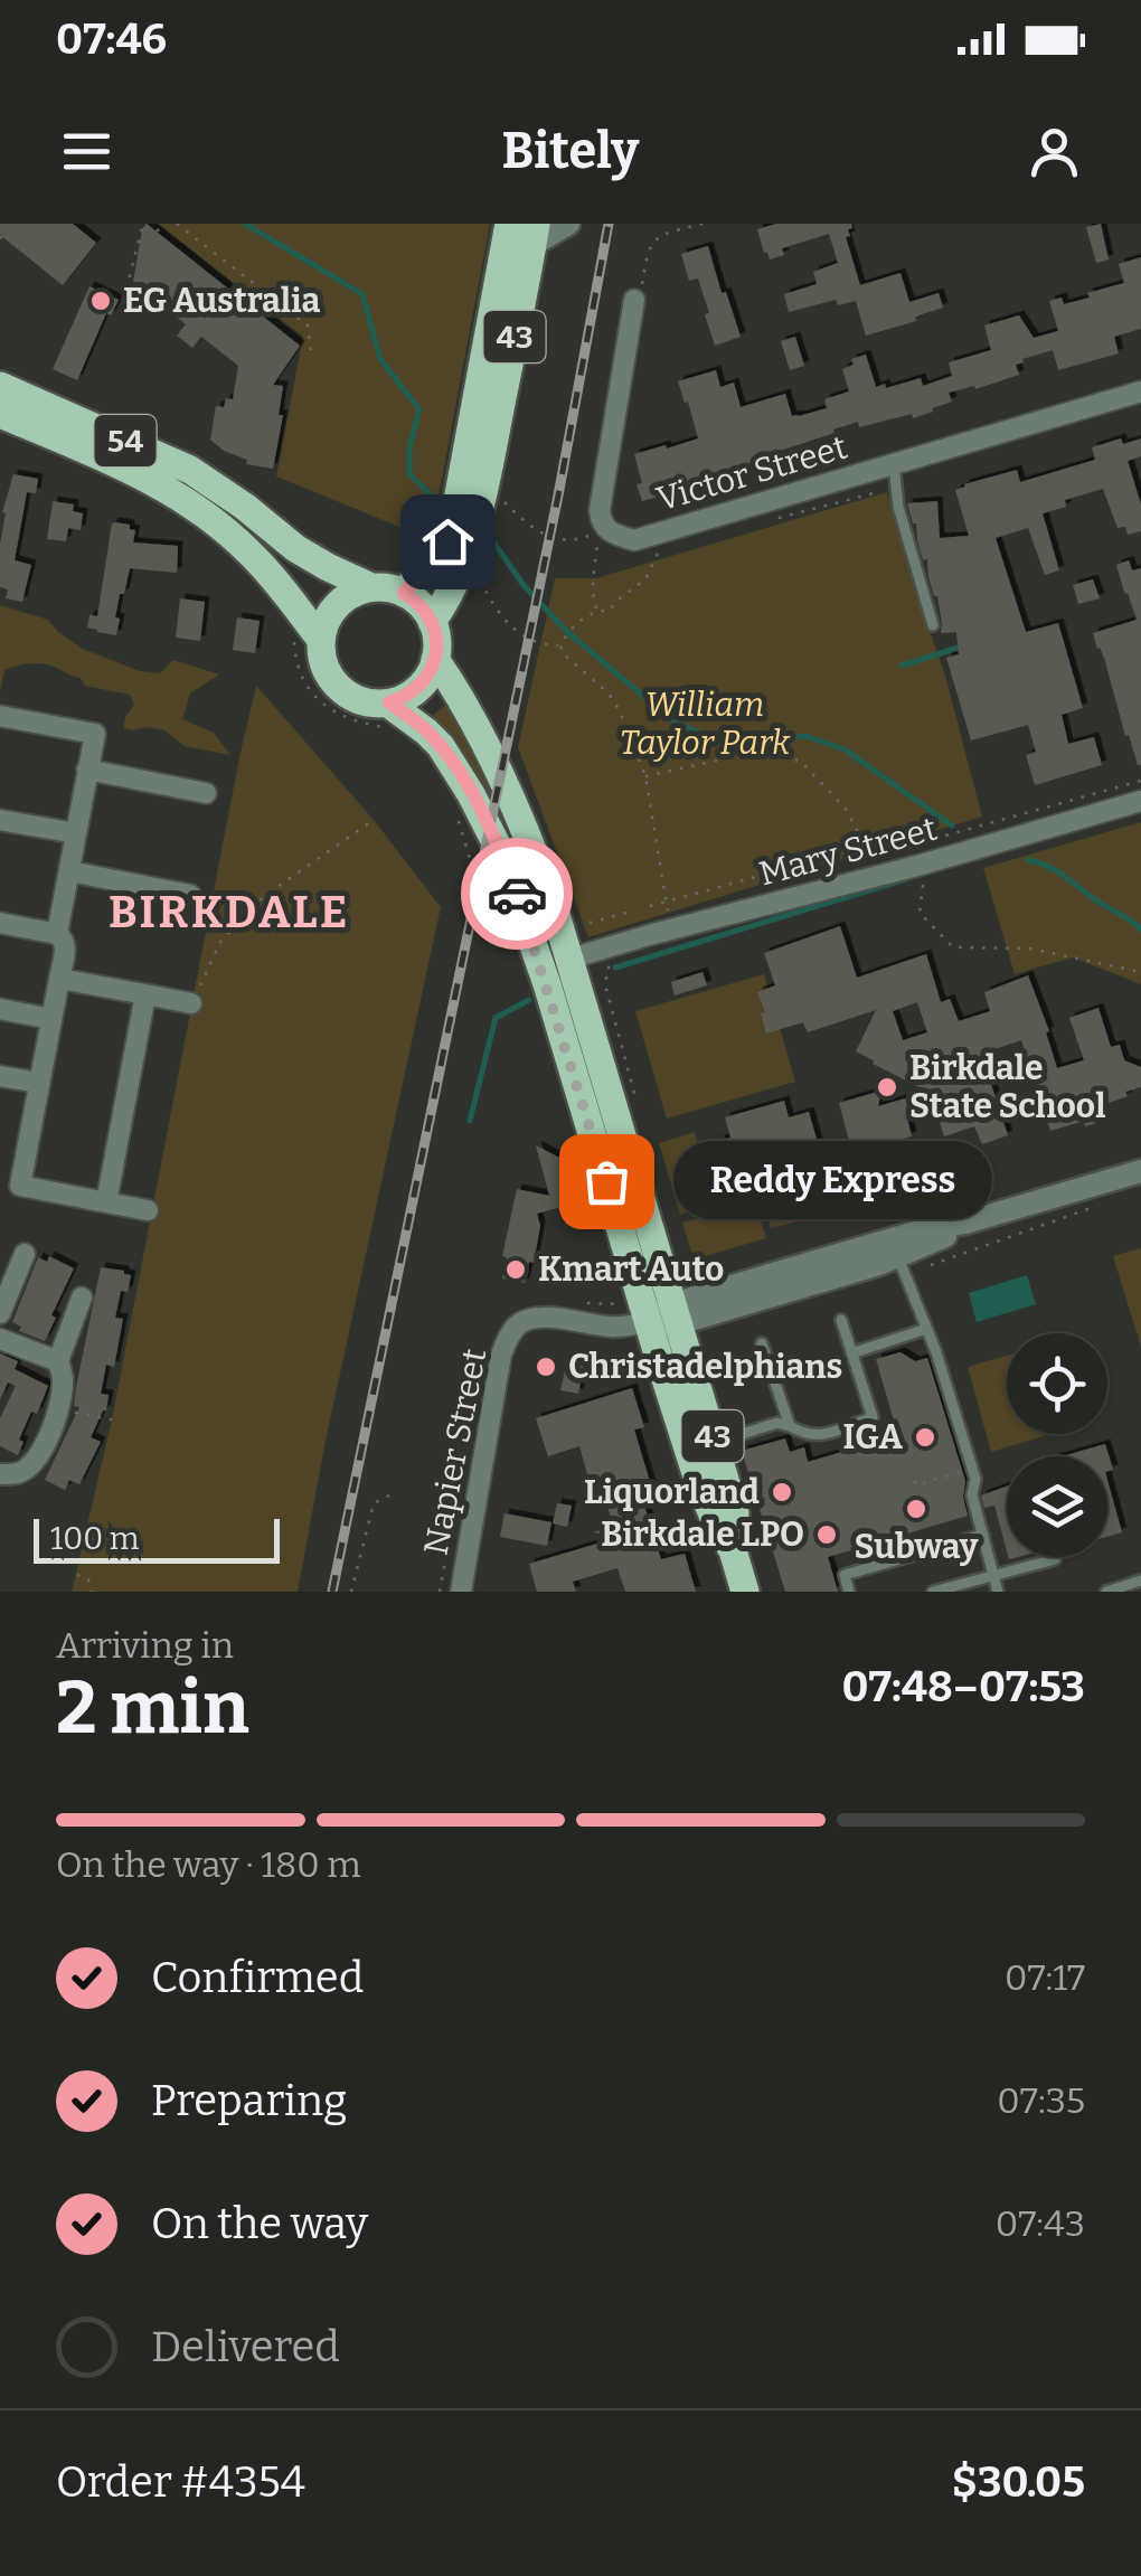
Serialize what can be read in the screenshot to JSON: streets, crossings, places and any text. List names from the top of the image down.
{
  "streets": {
    "main road": ["43", "54"],
    "street": ["Victor Street", "Mary Street", "Napier Street"]
  },
  "crossings": [
    ["43", "54"],
    ["43", "Mary Street"],
    ["43", "Napier Street"]
  ],
  "districts": ["BIRKDALE"],
  "parks": ["William Taylor Park"],
  "places": [
    "EG Australia",
    "Birkdale State School",
    "Reddy Express",
    "Kmart Auto",
    "Christadelphians",
    "IGA",
    "Liquorland",
    "Subway",
    "Birkdale LPO"
  ],
  "scale_bar": "100 m",
  "page": {
    "status": "07:46",
    "header": "Bitely",
    "bubble": "Reddy Express",
    "scale": "100 m",
    "heading": ["2 min", "Arriving in", "07:48–07:53"],
    "panel": ["Order #4354", "$30.05"],
    "bar": "On the way · 180 m",
    "list": [
      ["Confirmed", "07:17"],
      ["Preparing", "07:35"],
      ["On the way", "07:43"],
      "Delivered"
    ]
  }
}
